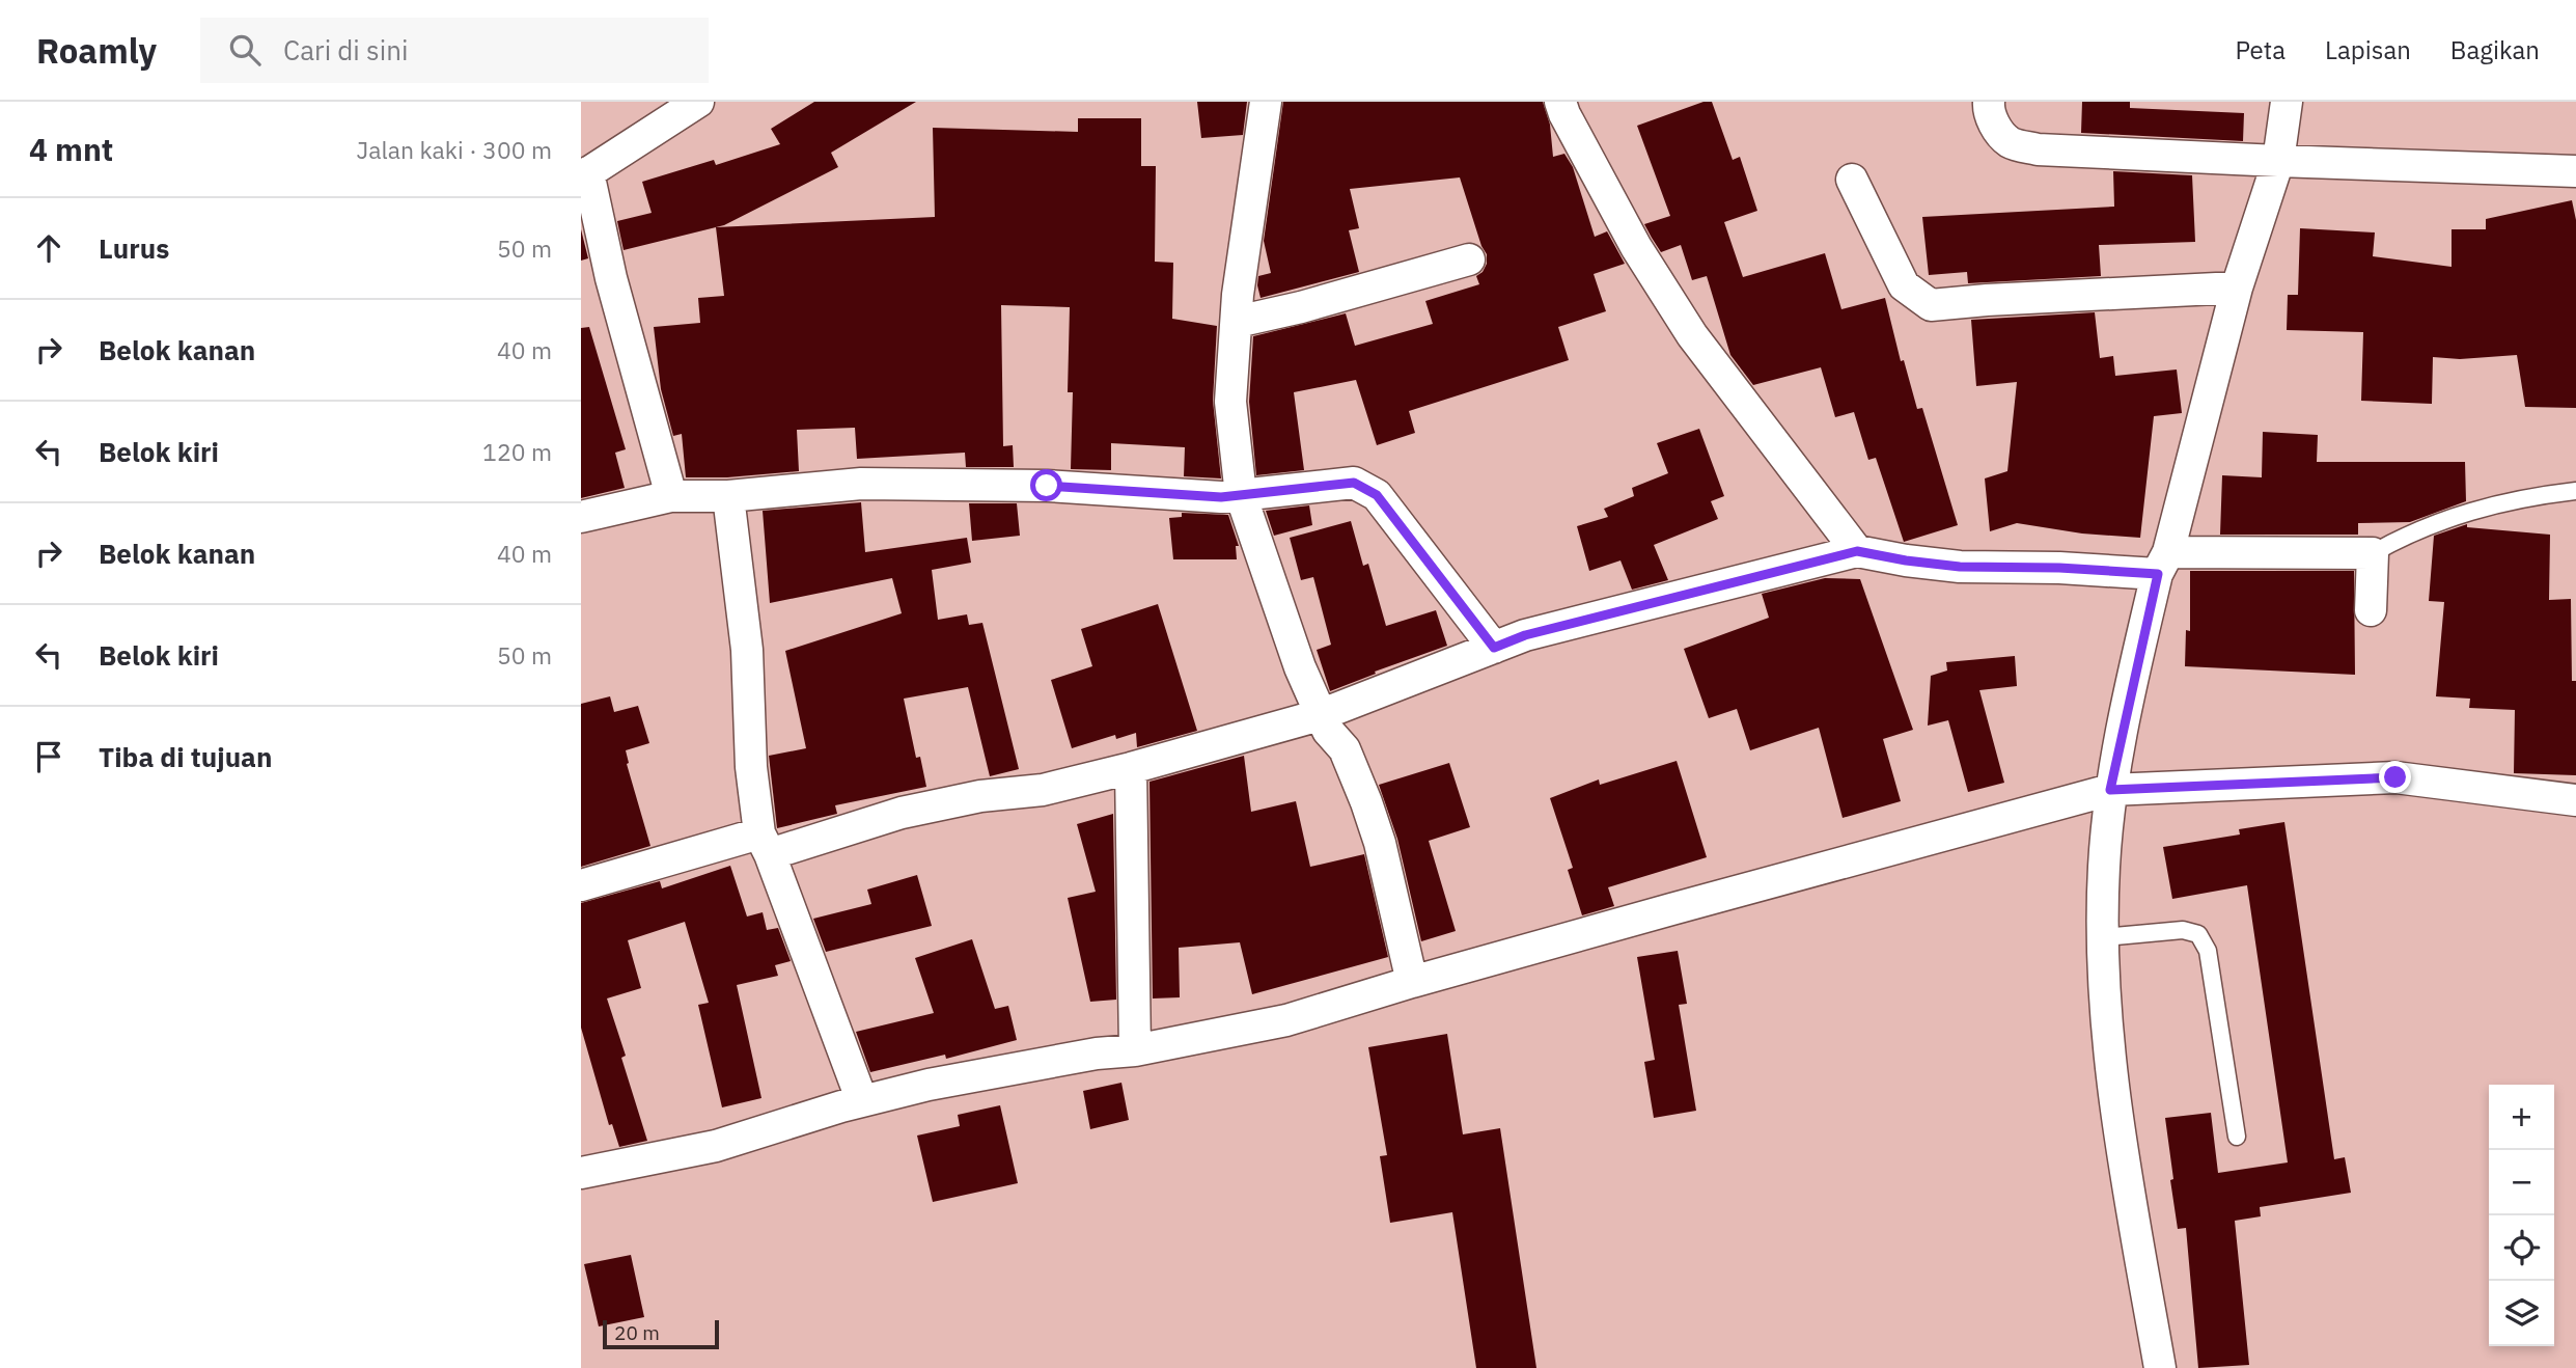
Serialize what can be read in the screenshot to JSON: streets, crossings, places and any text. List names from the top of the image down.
{
  "scale_bar": "20 m",
  "page": {
    "header": "Roamly",
    "search": "Cari di sini",
    "nav": ["Peta", "Lapisan", "Bagikan"],
    "heading": ["4 mnt", "Jalan kaki · 300 m"],
    "list": [
      ["Lurus", "50 m"],
      ["Belok kanan", "40 m"],
      ["Belok kiri", "120 m"],
      ["Belok kanan", "40 m"],
      ["Belok kiri", "50 m"],
      "Tiba di tujuan"
    ],
    "map_buttons": ["+", "−"],
    "scale": "20 m"
  }
}
